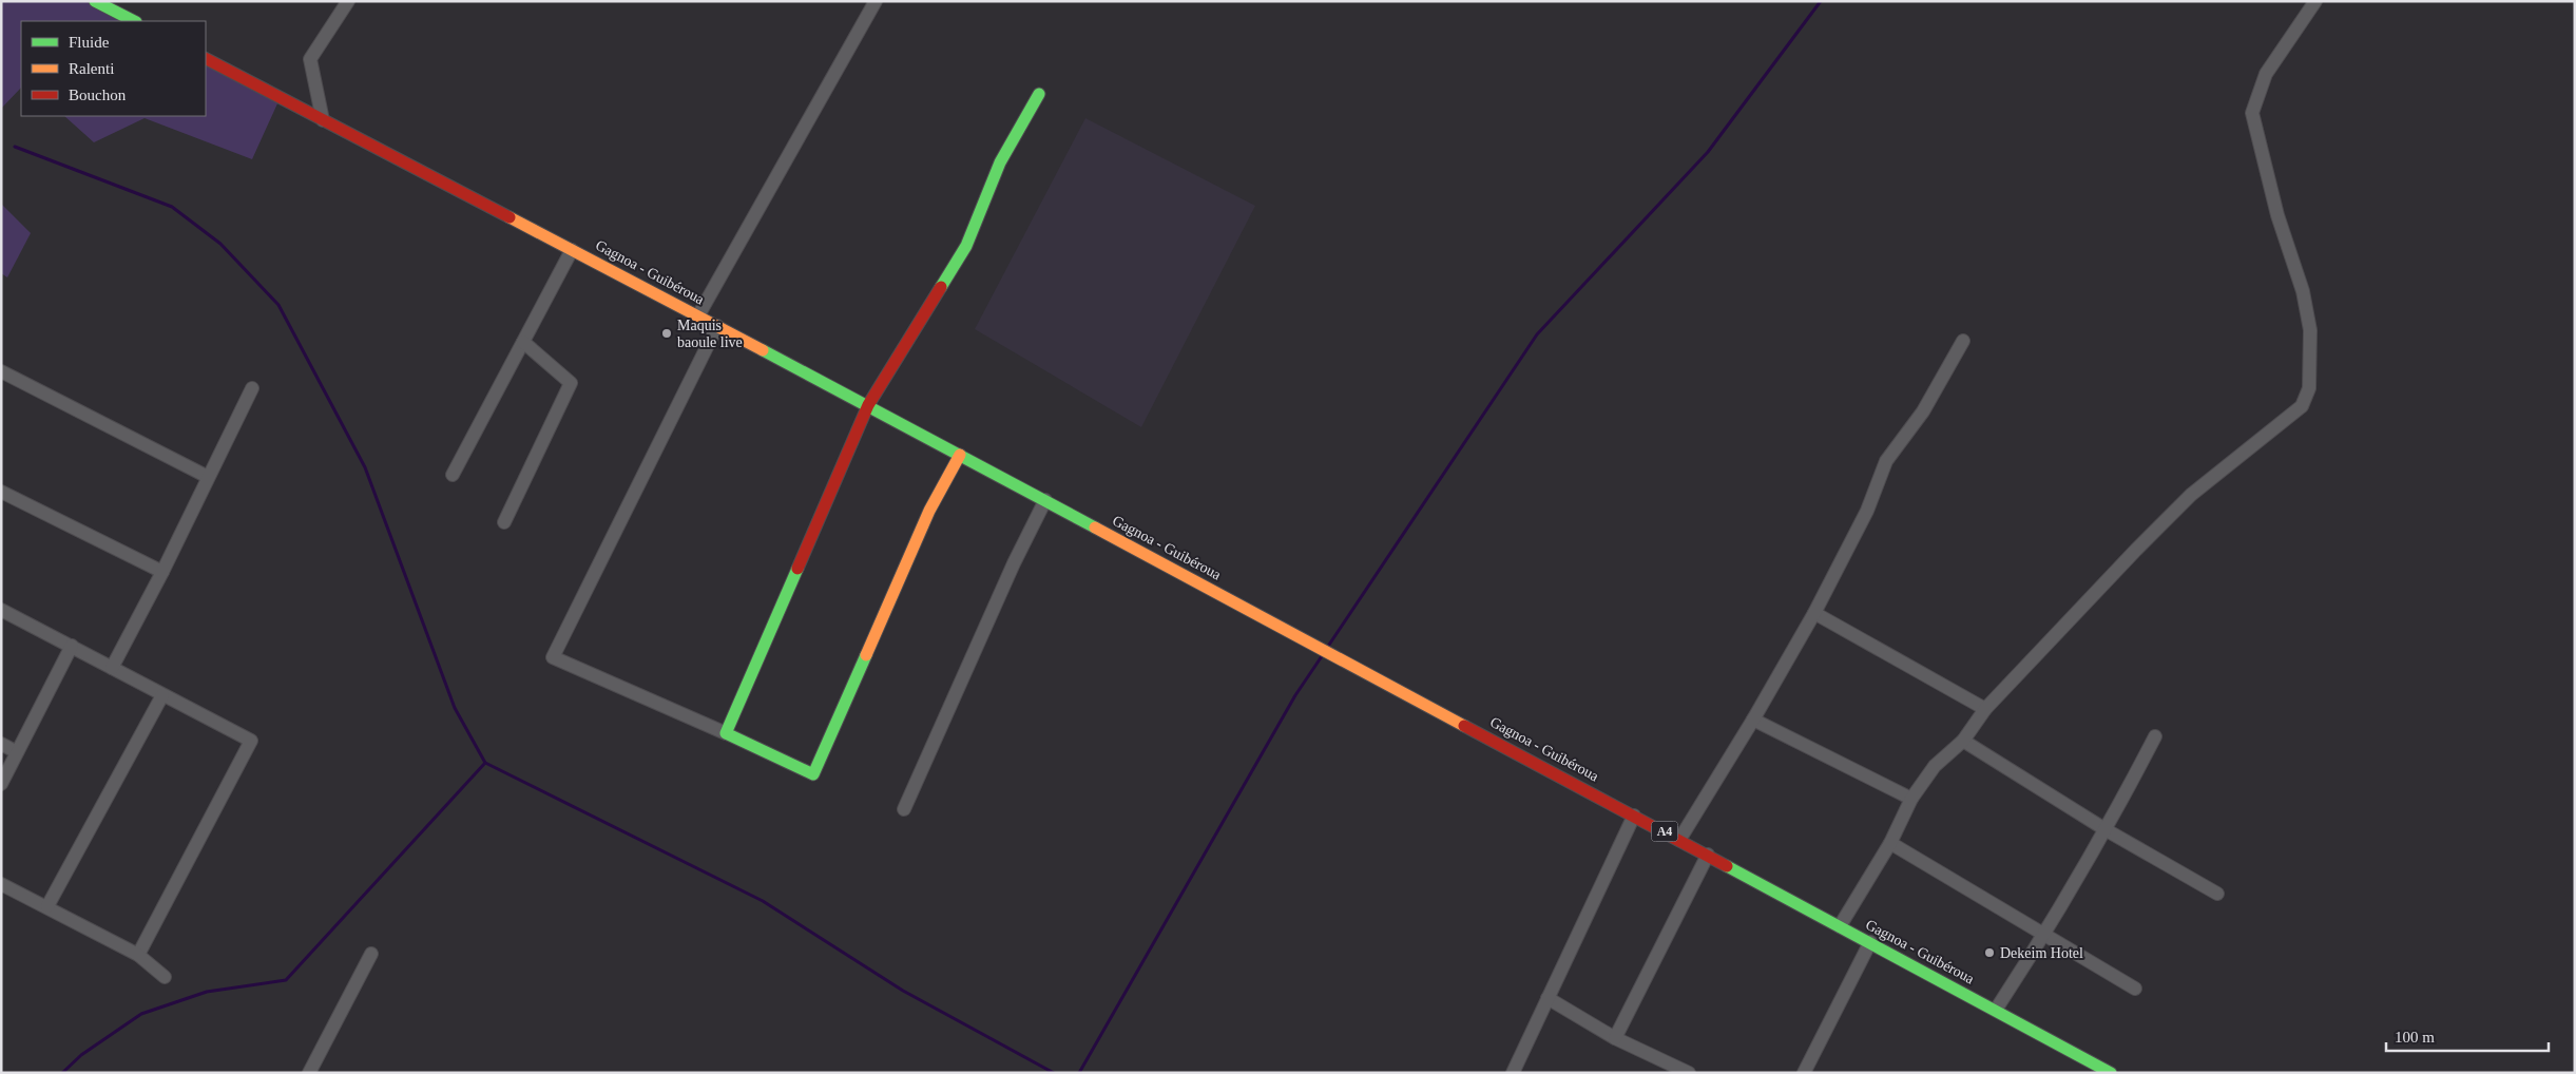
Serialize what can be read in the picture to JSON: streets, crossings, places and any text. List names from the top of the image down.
{
  "streets": {
    "main road": ["Gagnoa - Guibéroua", "A4"]
  },
  "places": ["Maquis baoule live", "Dekeim Hotel"],
  "legend": ["Fluide", "Ralenti", "Bouchon"],
  "scale_bar": "100 m"
}
